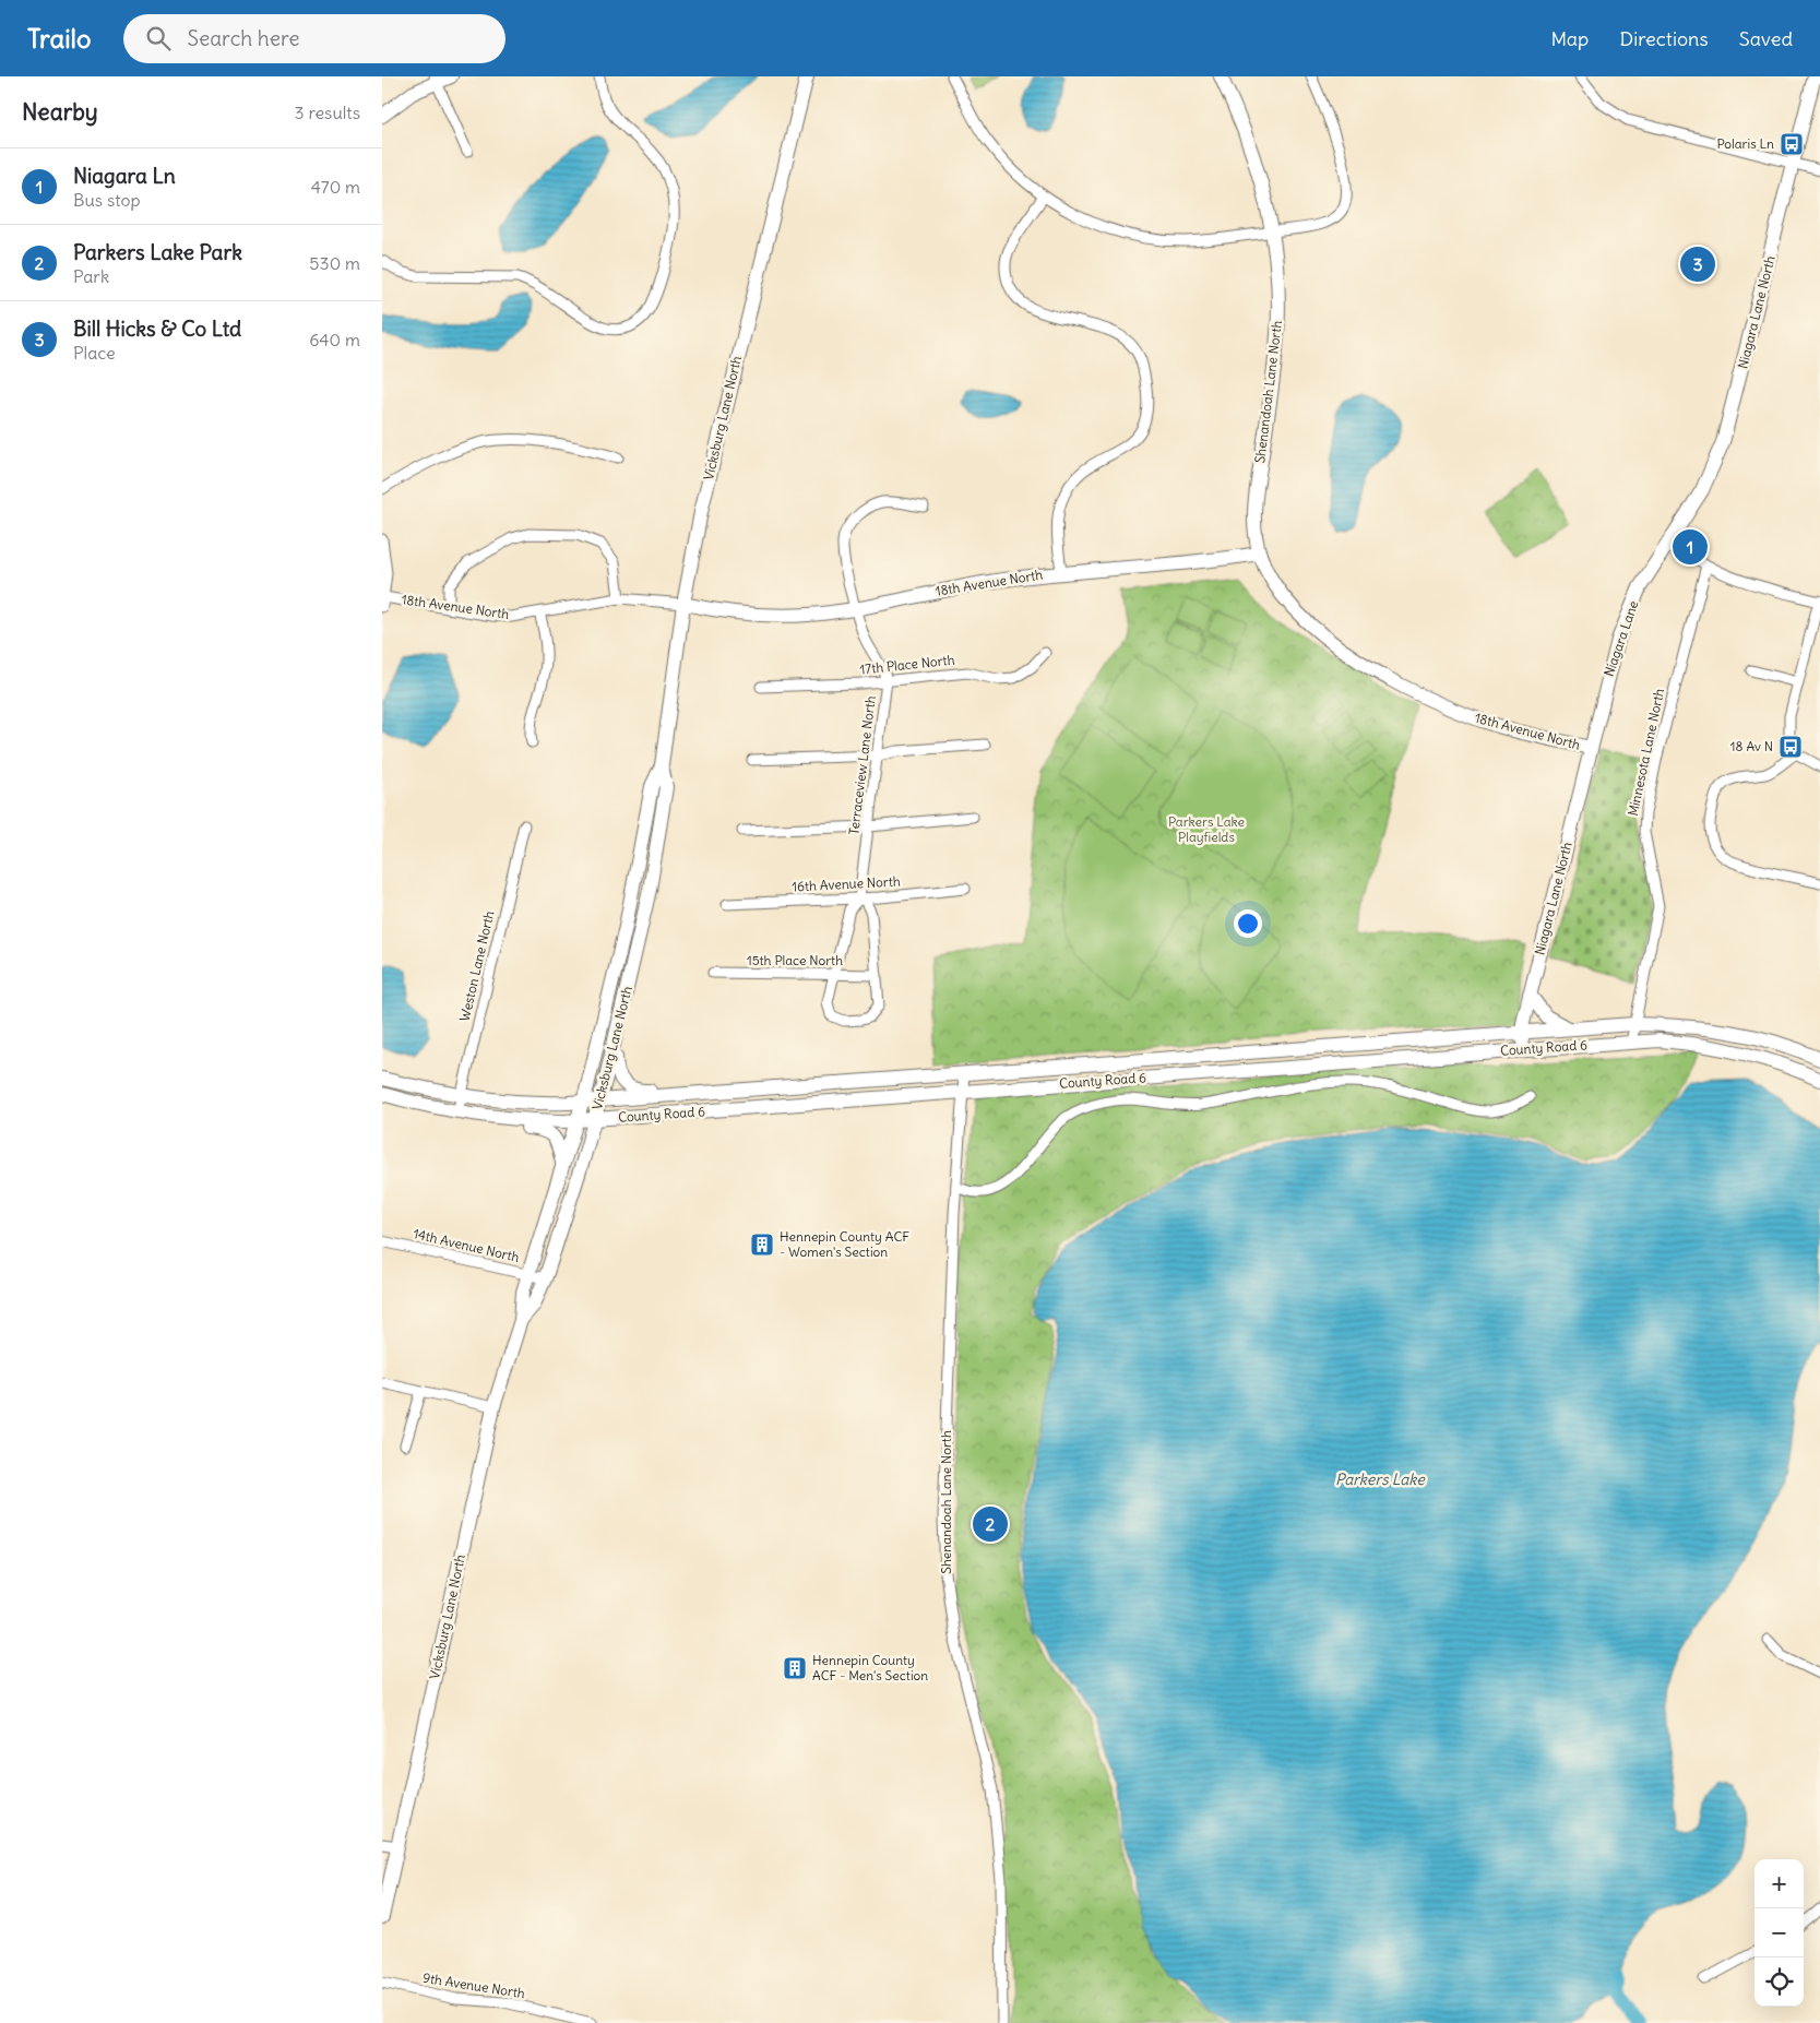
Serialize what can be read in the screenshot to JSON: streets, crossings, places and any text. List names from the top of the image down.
{
  "streets": {
    "main road": [
      "Niagara Lane North",
      "Shenandoah Lane North",
      "Vicksburg Lane North",
      "18th Avenue North",
      "Niagara Lane",
      "County Road 6"
    ],
    "street": [
      "17th Place North",
      "Minnesota Lane North",
      "Terraceview Lane North",
      "16th Avenue North",
      "15th Place North",
      "Weston Lane North",
      "14th Avenue North",
      "9th Avenue North"
    ]
  },
  "crossings": [
    ["Niagara Lane North", "18th Avenue North"],
    ["Niagara Lane North", "Niagara Lane"],
    ["Niagara Lane North", "County Road 6"],
    ["Shenandoah Lane North", "18th Avenue North"],
    ["Shenandoah Lane North", "County Road 6"],
    ["Vicksburg Lane North", "18th Avenue North"],
    ["Vicksburg Lane North", "County Road 6"],
    ["Vicksburg Lane North", "14th Avenue North"],
    ["18th Avenue North", "Niagara Lane"],
    ["18th Avenue North", "Terraceview Lane North"],
    ["17th Place North", "Terraceview Lane North"],
    ["Minnesota Lane North", "County Road 6"],
    ["Terraceview Lane North", "16th Avenue North"],
    ["Weston Lane North", "County Road 6"]
  ],
  "water": ["Parkers Lake"],
  "parks": ["Parkers Lake Playfields"],
  "places": {
    "bus stop": ["Polaris Ln", "18 Av N"],
    "building": ["Hennepin County ACF - Women's Section", "Hennepin County ACF - Men's Section"]
  },
  "page": {
    "header": "Trailo",
    "search": "Search here",
    "nav": ["Map", "Directions", "Saved"],
    "heading": ["Nearby", "3 results"],
    "list": [
      {
        "mark": "1",
        "name": "Niagara Ln",
        "note": "Bus stop",
        "value": "470 m"
      },
      {
        "mark": "2",
        "name": "Parkers Lake Park",
        "note": "Park",
        "value": "530 m"
      },
      {
        "mark": "3",
        "name": "Bill Hicks & Co Ltd",
        "note": "Place",
        "value": "640 m"
      }
    ],
    "pins": ["3", "1", "2"],
    "map_buttons": ["+", "−"]
  }
}
